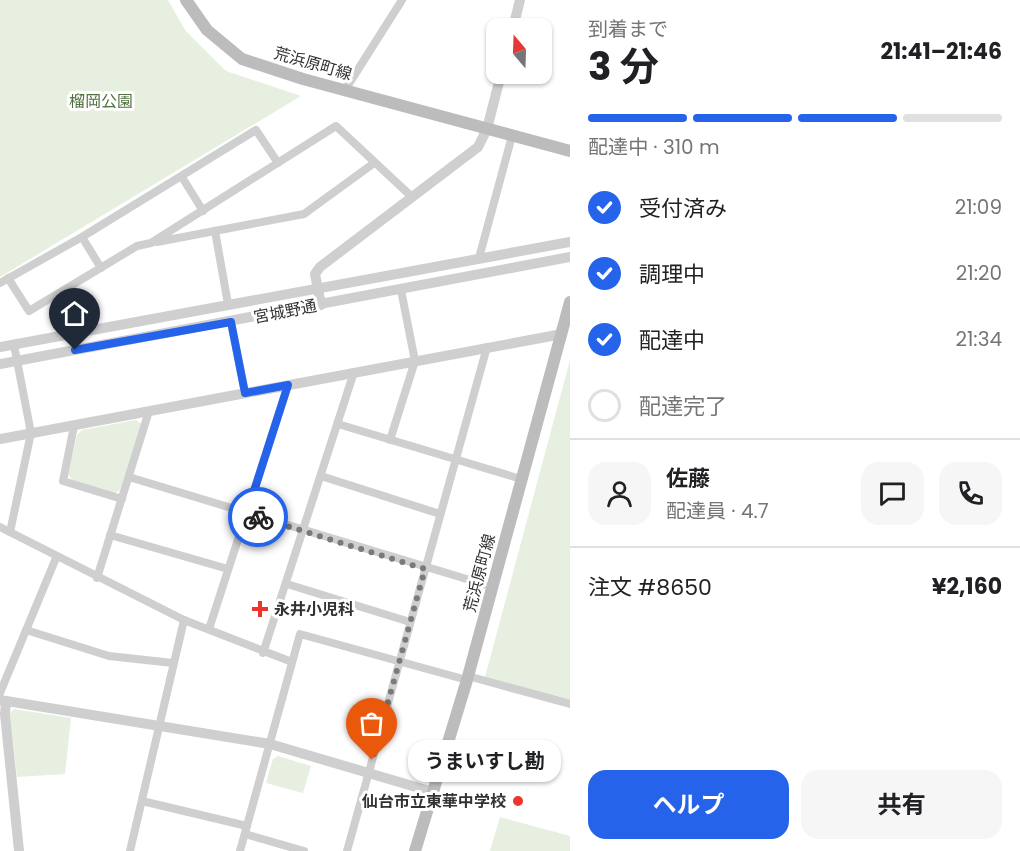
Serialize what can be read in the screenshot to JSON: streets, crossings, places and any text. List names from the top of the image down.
{
  "streets": {
    "main road": ["荒浜原町線"],
    "street": ["宮城野通"]
  },
  "parks": ["榴岡公園"],
  "places": {
    "health": ["永井小児科"],
    "other": ["うまいすし勘", "仙台市立東華中学校"]
  },
  "north": "top",
  "page": {
    "heading": ["3 分", "到着まで", "21:41–21:46"],
    "panel": [
      "佐藤",
      "配達員 · 4.7",
      "注文 #8650",
      "¥2,160"
    ],
    "bar": "配達中 · 310 m",
    "list": [
      ["受付済み", "21:09"],
      ["調理中", "21:20"],
      ["配達中", "21:34"],
      "配達完了"
    ],
    "bubble": "うまいすし勘",
    "buttons": ["ヘルプ", "共有"]
  }
}
